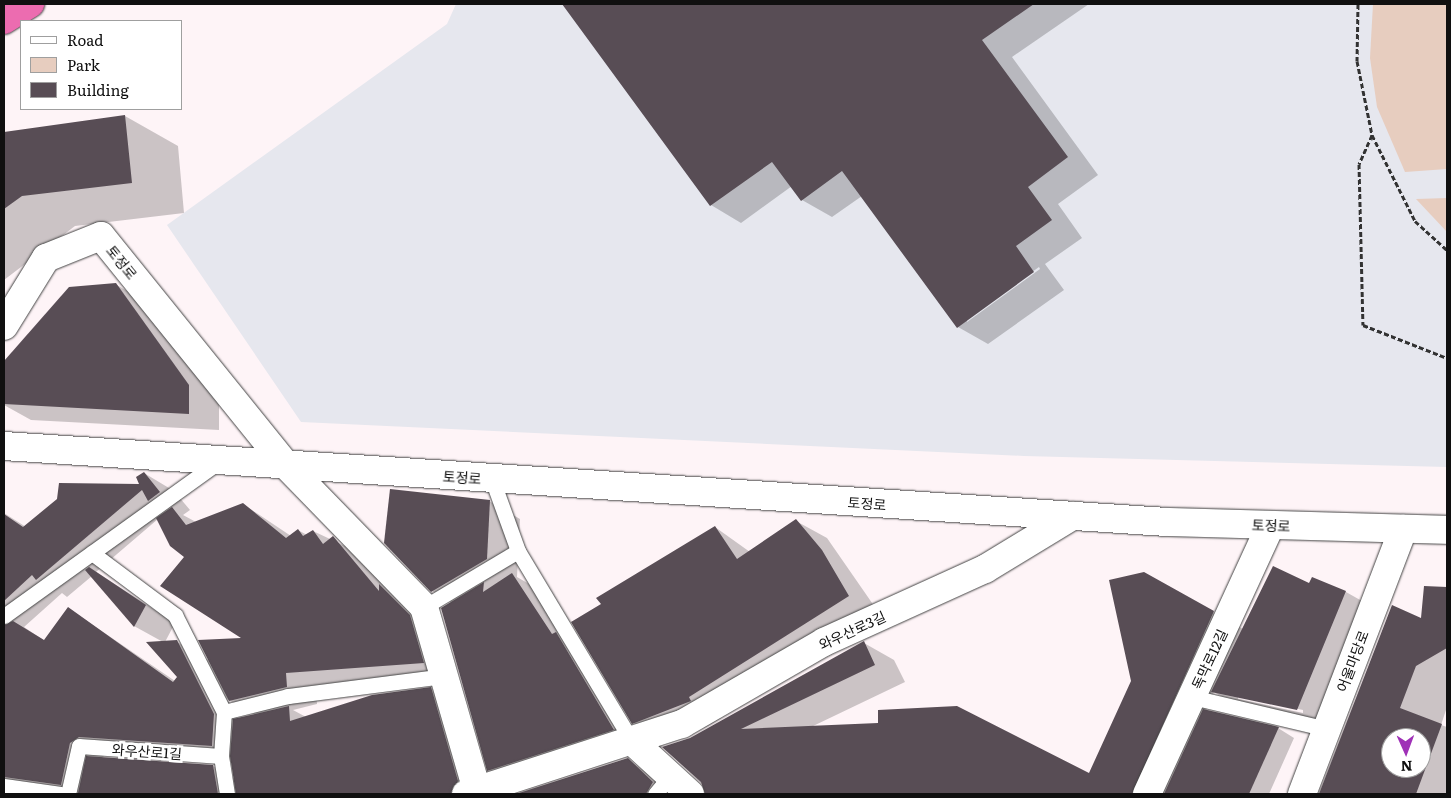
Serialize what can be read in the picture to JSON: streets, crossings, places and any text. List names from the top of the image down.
{
  "streets": {
    "street": [
      "토정로",
      "와우산로3길",
      "독막로12길",
      "어울마당로"
    ],
    "lane": ["와우산로1길"]
  },
  "crossings": [
    ["토정로", "와우산로3길"],
    ["토정로", "독막로12길"],
    ["토정로", "어울마당로"]
  ],
  "legend": ["Road", "Park", "Building"],
  "north": "bottom"
}
